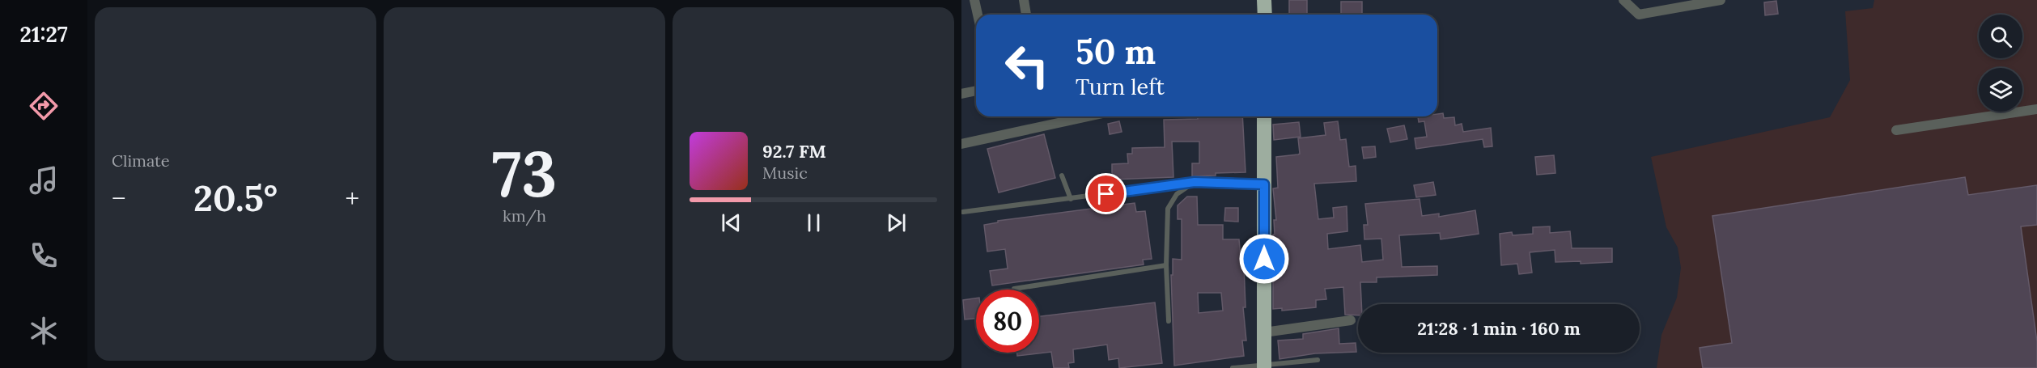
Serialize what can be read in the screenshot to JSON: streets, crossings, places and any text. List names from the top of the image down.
{
  "page": {
    "tabs": "21:27",
    "tile": [
      "Climate",
      ["73", "km/h"]
    ],
    "turn": ["50 m", "Turn left"],
    "song": ["92.7 FM", "Music"],
    "heat": ["−", "20.5°", "+"],
    "limit": "80",
    "trip": "21:28 · 1 min · 160 m"
  }
}
